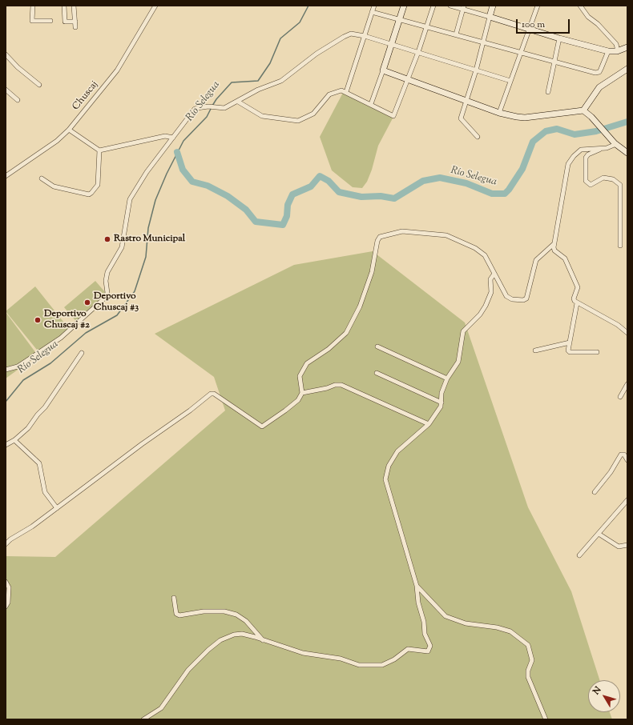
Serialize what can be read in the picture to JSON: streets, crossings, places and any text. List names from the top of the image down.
{
  "streets": {
    "street": ["Chuscaj"]
  },
  "water": ["Río Selegua"],
  "places": ["Rastro Municipal", "Deportivo Chuscaj #3", "Deportivo Chuscaj #2"],
  "scale_bar": "100 m",
  "north": "top left"
}
